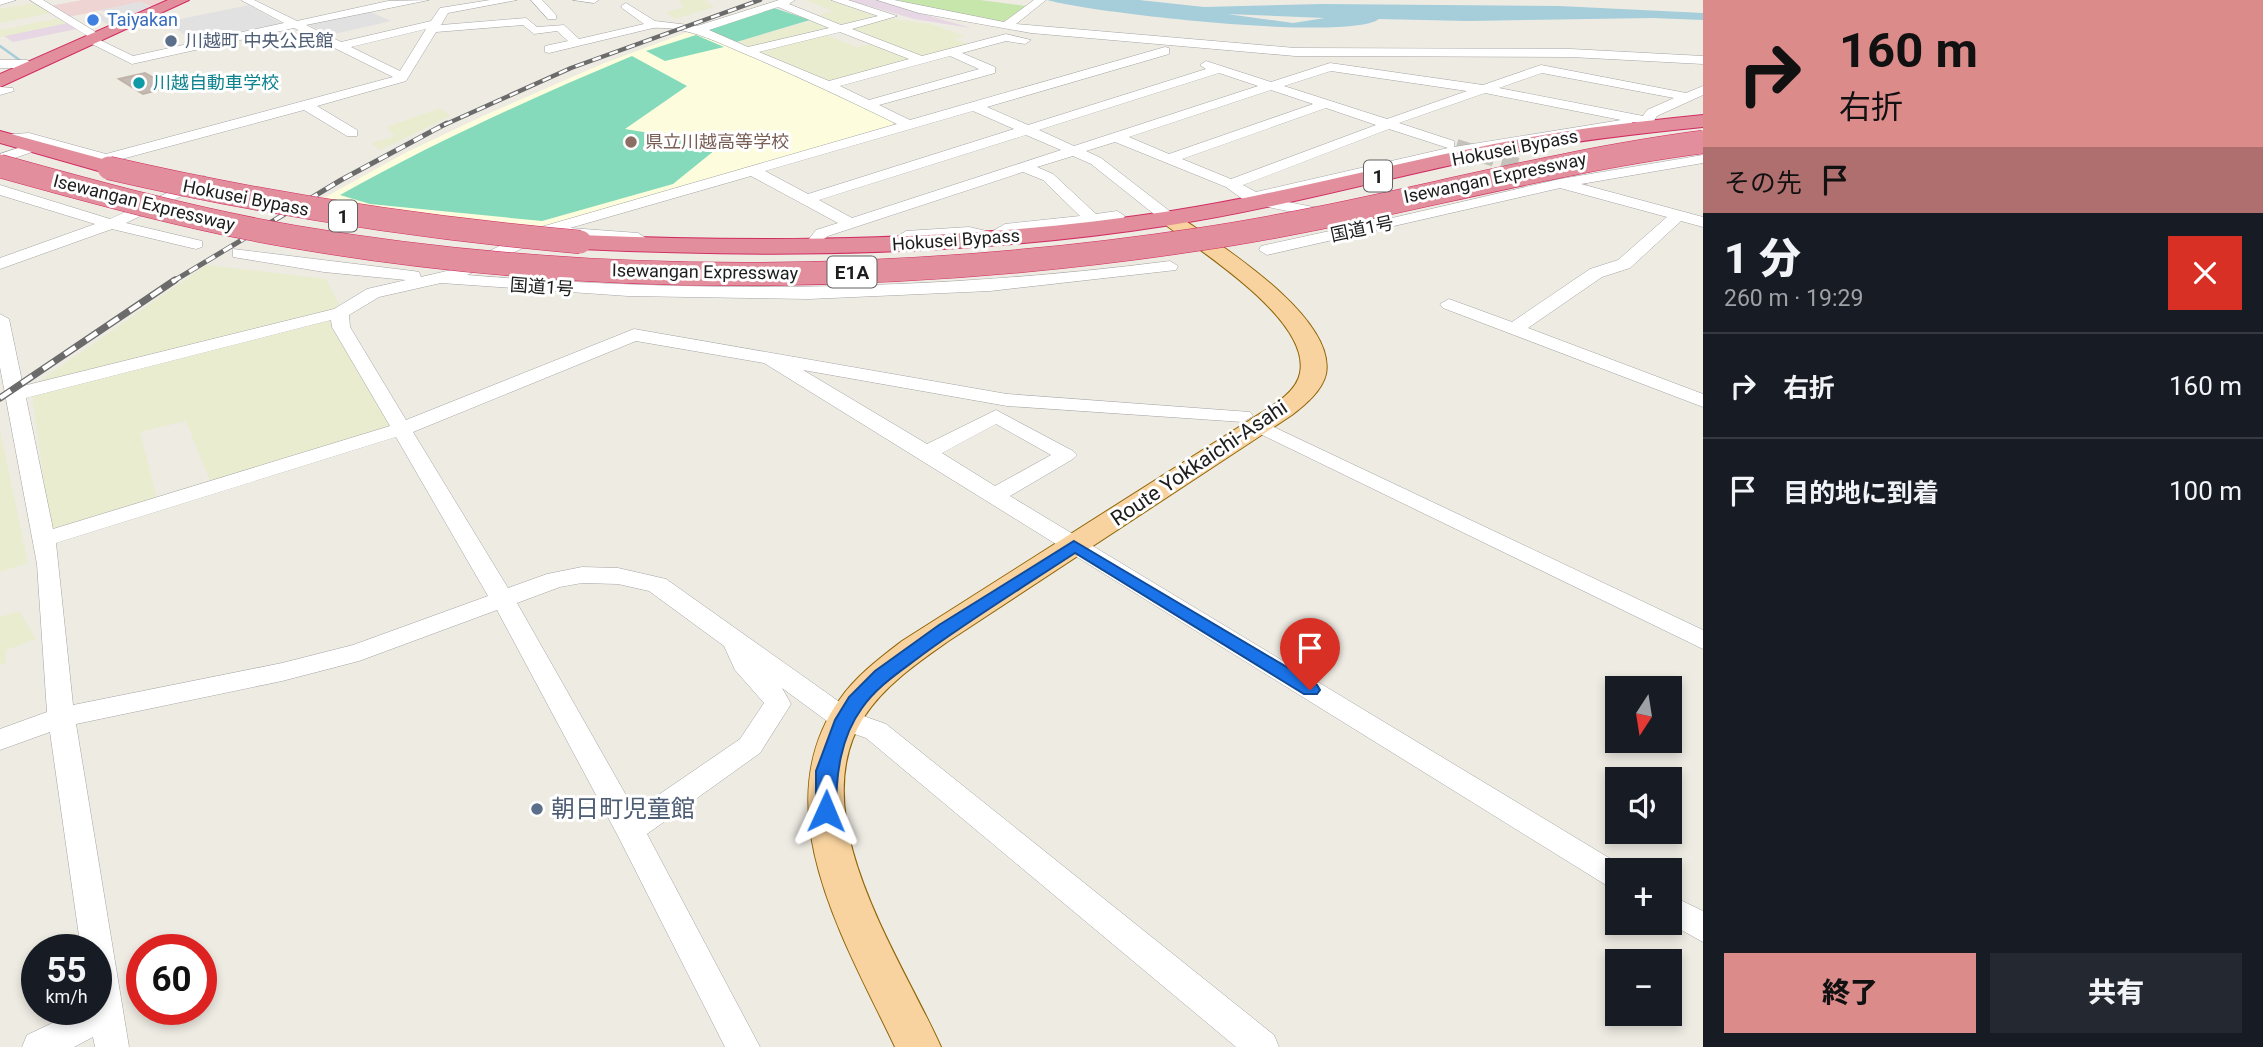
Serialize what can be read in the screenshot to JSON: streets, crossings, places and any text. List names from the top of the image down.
{
  "streets": {
    "highway": [
      "Hokusei Bypass",
      "1",
      "Isewangan Expressway",
      "E1A"
    ],
    "main road": ["Route Yokkaichi-Asahi"],
    "street": ["国道1号"]
  },
  "crossings": [
    ["Hokusei Bypass", "1"],
    ["Hokusei Bypass", "Isewangan Expressway"],
    ["Hokusei Bypass", "Route Yokkaichi-Asahi"]
  ],
  "places": [
    "Taiyakan",
    "川越町 中央公民館",
    "川越自動車学校",
    "県立川越高等学校",
    "朝日町児童館"
  ],
  "north": "bottom",
  "page": {
    "turn": ["160 m", "右折"],
    "then": "その先",
    "heading": ["1 分", "260 m · 19:29"],
    "list": [
      {
        "name": "右折",
        "value": "160 m"
      },
      {
        "name": "目的地に到着",
        "value": "100 m"
      }
    ],
    "map_buttons": ["+", "−"],
    "speed": "55 km/h",
    "limit": "60",
    "buttons": ["終了", "共有"]
  }
}
